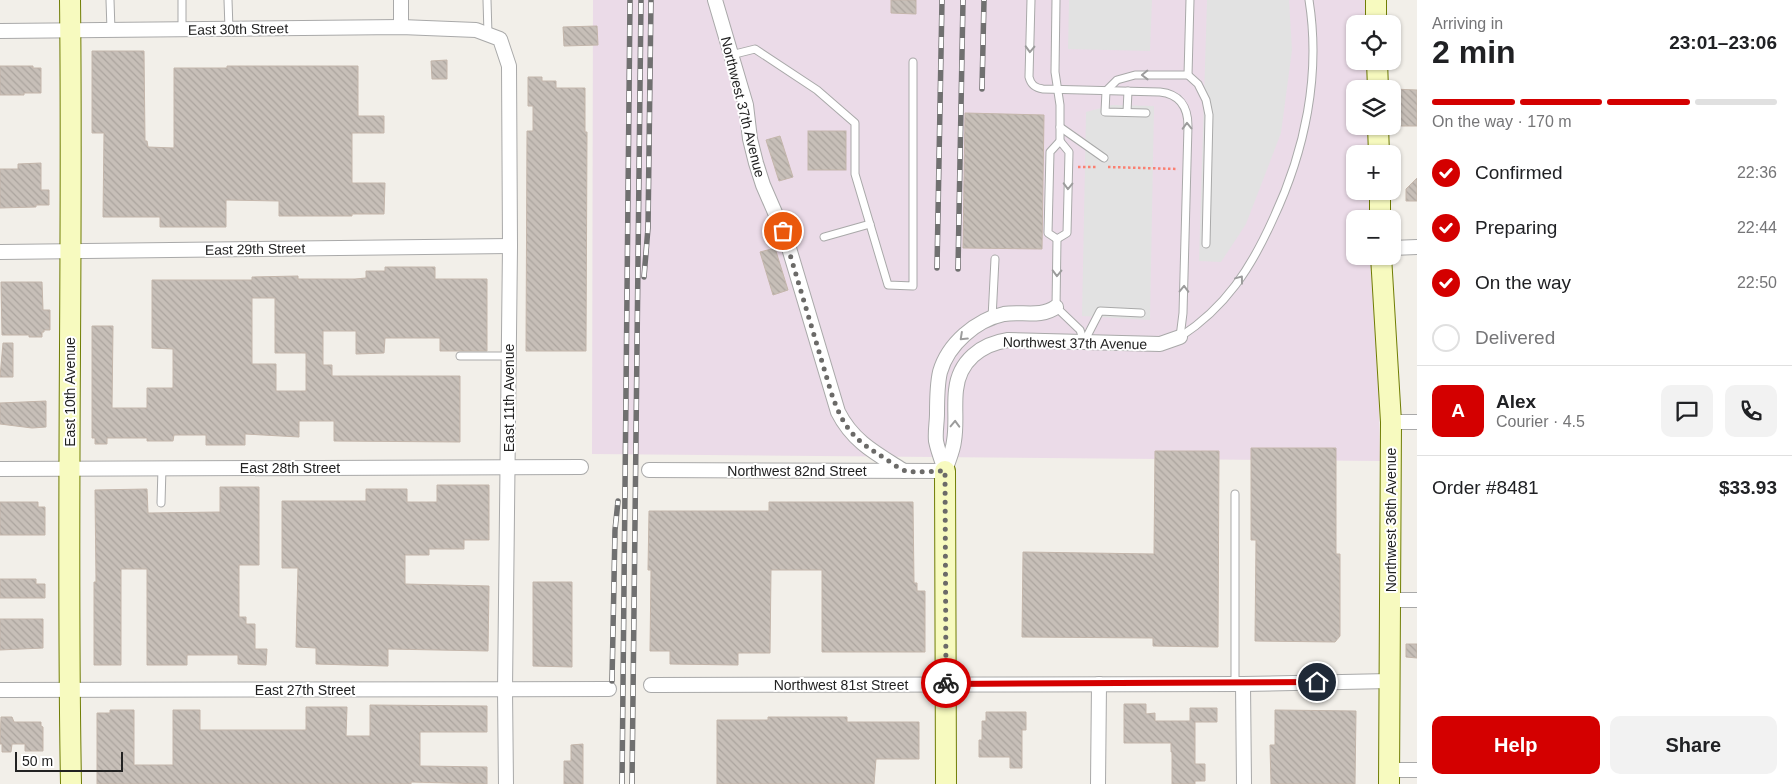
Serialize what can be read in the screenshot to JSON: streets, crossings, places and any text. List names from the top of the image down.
{
  "streets": {
    "street": [
      "East 30th Street",
      "Northwest 37th Avenue",
      "East 29th Street",
      "East 10th Avenue",
      "East 11th Avenue",
      "East 28th Street",
      "Northwest 82nd Street",
      "Northwest 36th Avenue",
      "Northwest 81st Street",
      "East 27th Street"
    ]
  },
  "crossings": [
    ["East 30th Street", "East 10th Avenue"],
    ["East 30th Street", "East 11th Avenue"],
    ["Northwest 37th Avenue", "Northwest 82nd Street"],
    ["Northwest 37th Avenue", "Northwest 81st Street"],
    ["East 29th Street", "East 10th Avenue"],
    ["East 29th Street", "East 11th Avenue"],
    ["East 10th Avenue", "East 28th Street"],
    ["East 10th Avenue", "East 27th Street"],
    ["East 11th Avenue", "East 28th Street"],
    ["East 11th Avenue", "East 27th Street"],
    ["Northwest 36th Avenue", "Northwest 81st Street"]
  ],
  "scale_bar": "50 m",
  "page": {
    "heading": ["2 min", "Arriving in", "23:01–23:06"],
    "panel": [
      "Alex",
      "Courier · 4.5",
      "Order #8481",
      "$33.93"
    ],
    "map_buttons": ["+", "−"],
    "bar": "On the way · 170 m",
    "list": [
      ["Confirmed", "22:36"],
      ["Preparing", "22:44"],
      ["On the way", "22:50"],
      "Delivered"
    ],
    "round": "A",
    "buttons": ["Help", "Share"],
    "scale": "50 m"
  }
}
